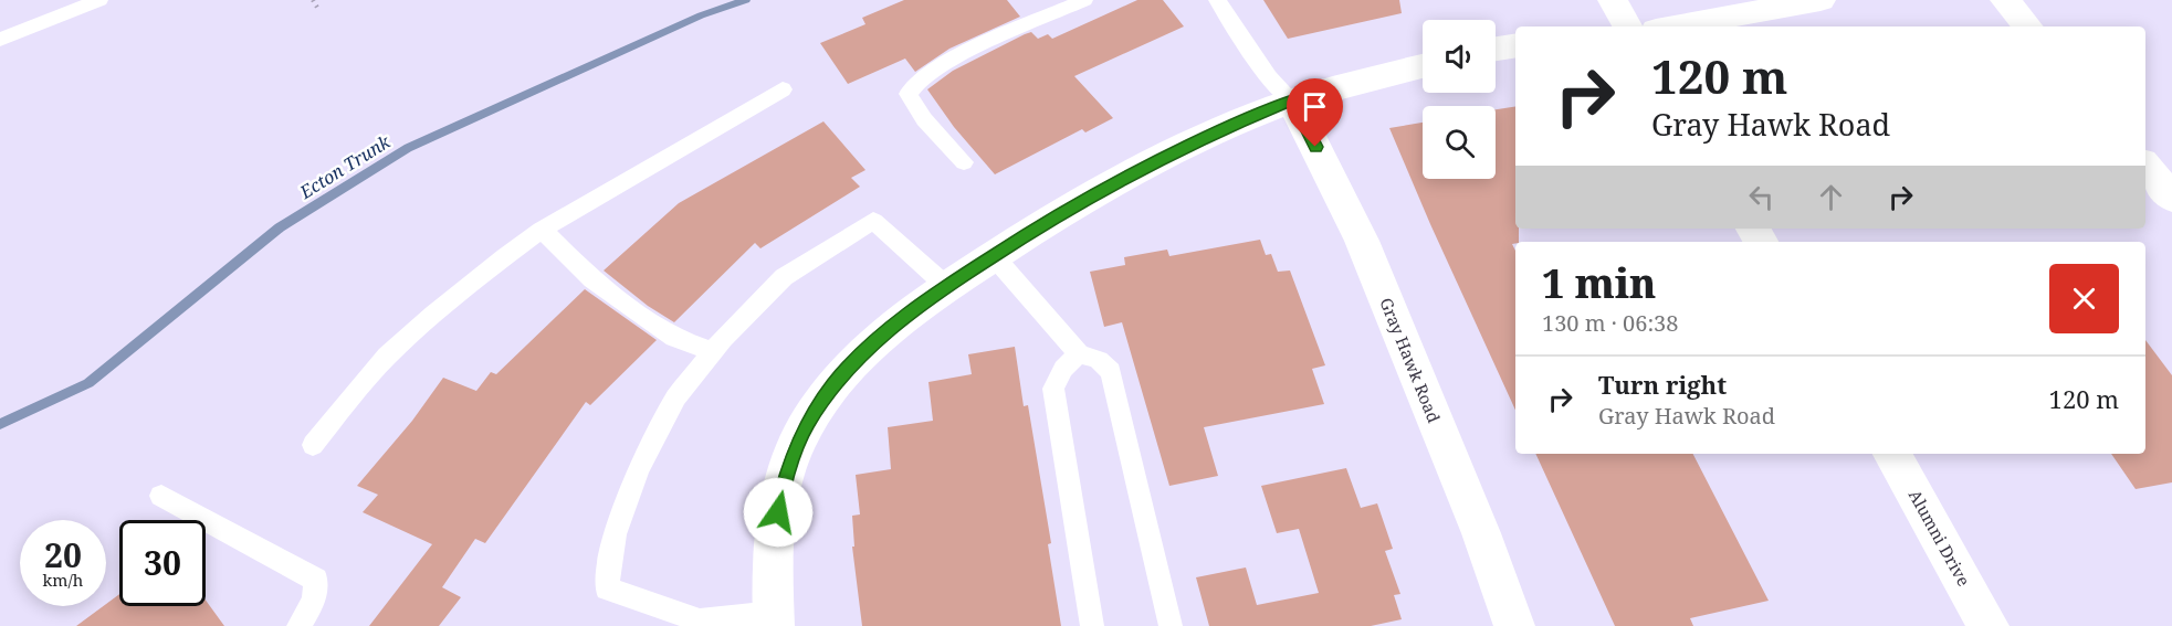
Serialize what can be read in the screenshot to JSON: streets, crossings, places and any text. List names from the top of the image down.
{
  "streets": {
    "street": ["Gray Hawk Road", "Alumni Drive"]
  },
  "water": ["Ecton Trunk"],
  "page": {
    "turn": ["120 m", "Gray Hawk Road"],
    "heading": ["1 min", "130 m · 06:38"],
    "list": [
      {
        "name": "Turn right",
        "note": "Gray Hawk Road",
        "value": "120 m"
      }
    ],
    "speed": "20 km/h",
    "limit": "30"
  }
}
